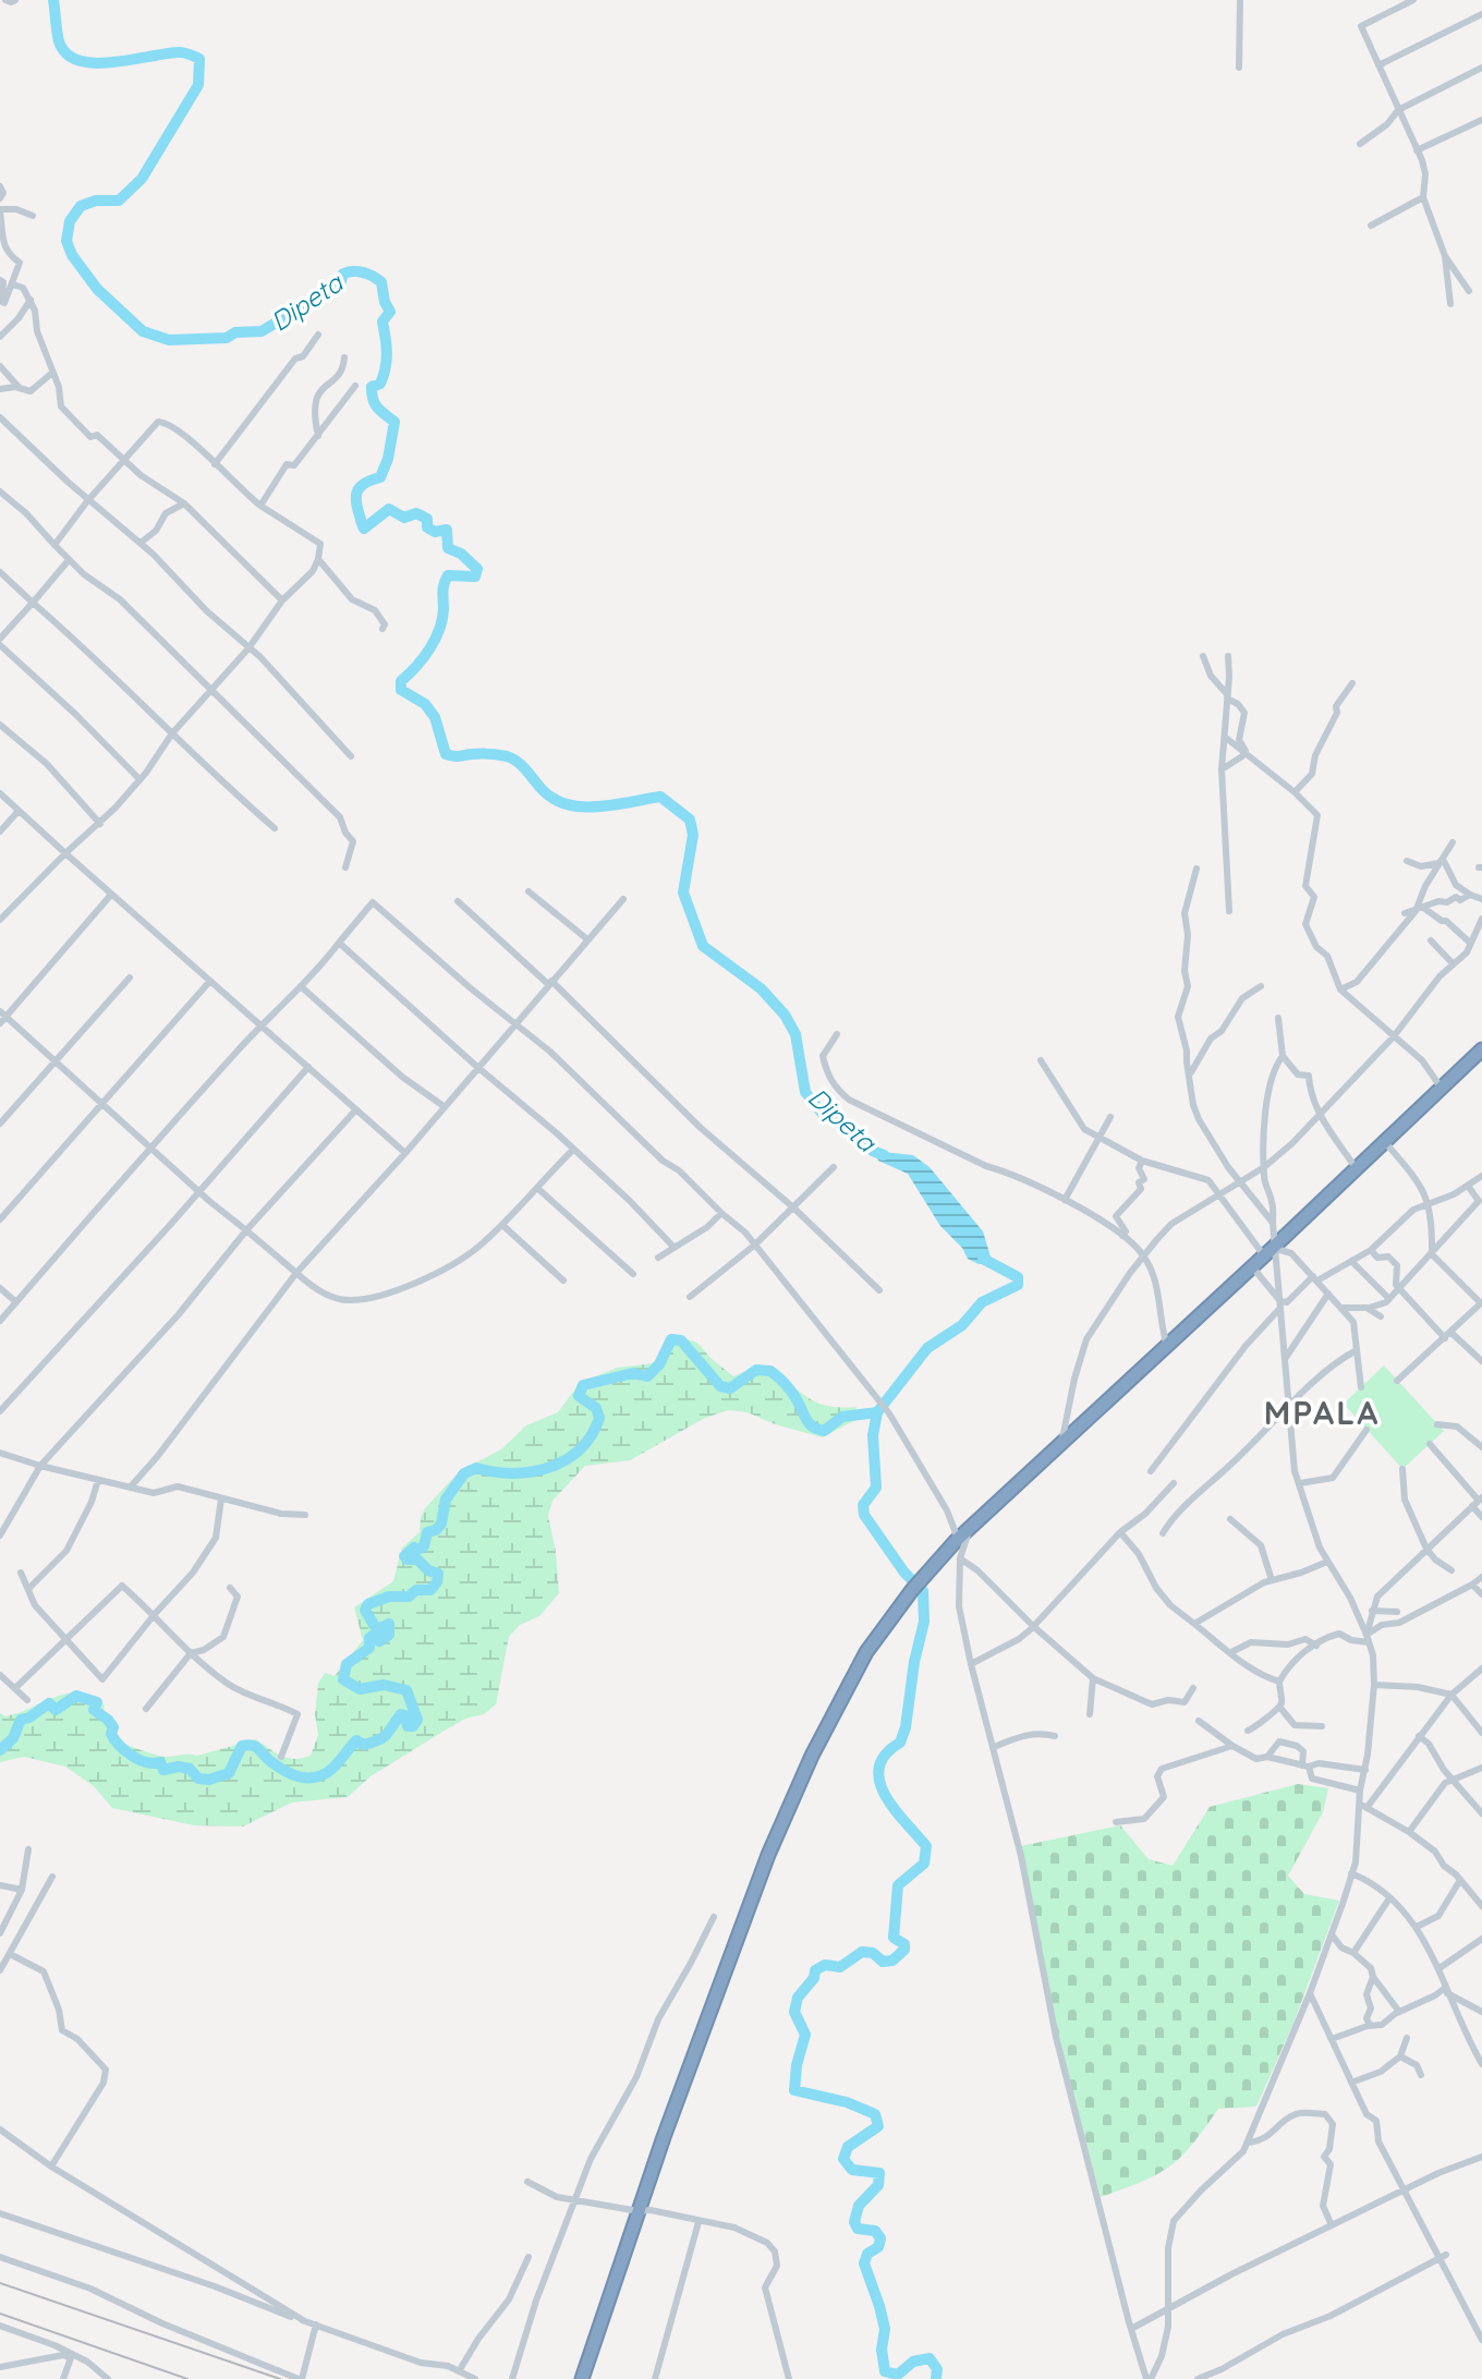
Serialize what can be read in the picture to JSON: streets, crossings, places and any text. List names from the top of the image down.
{
  "districts": ["MPALA"],
  "water": ["Dipeta"]
}
